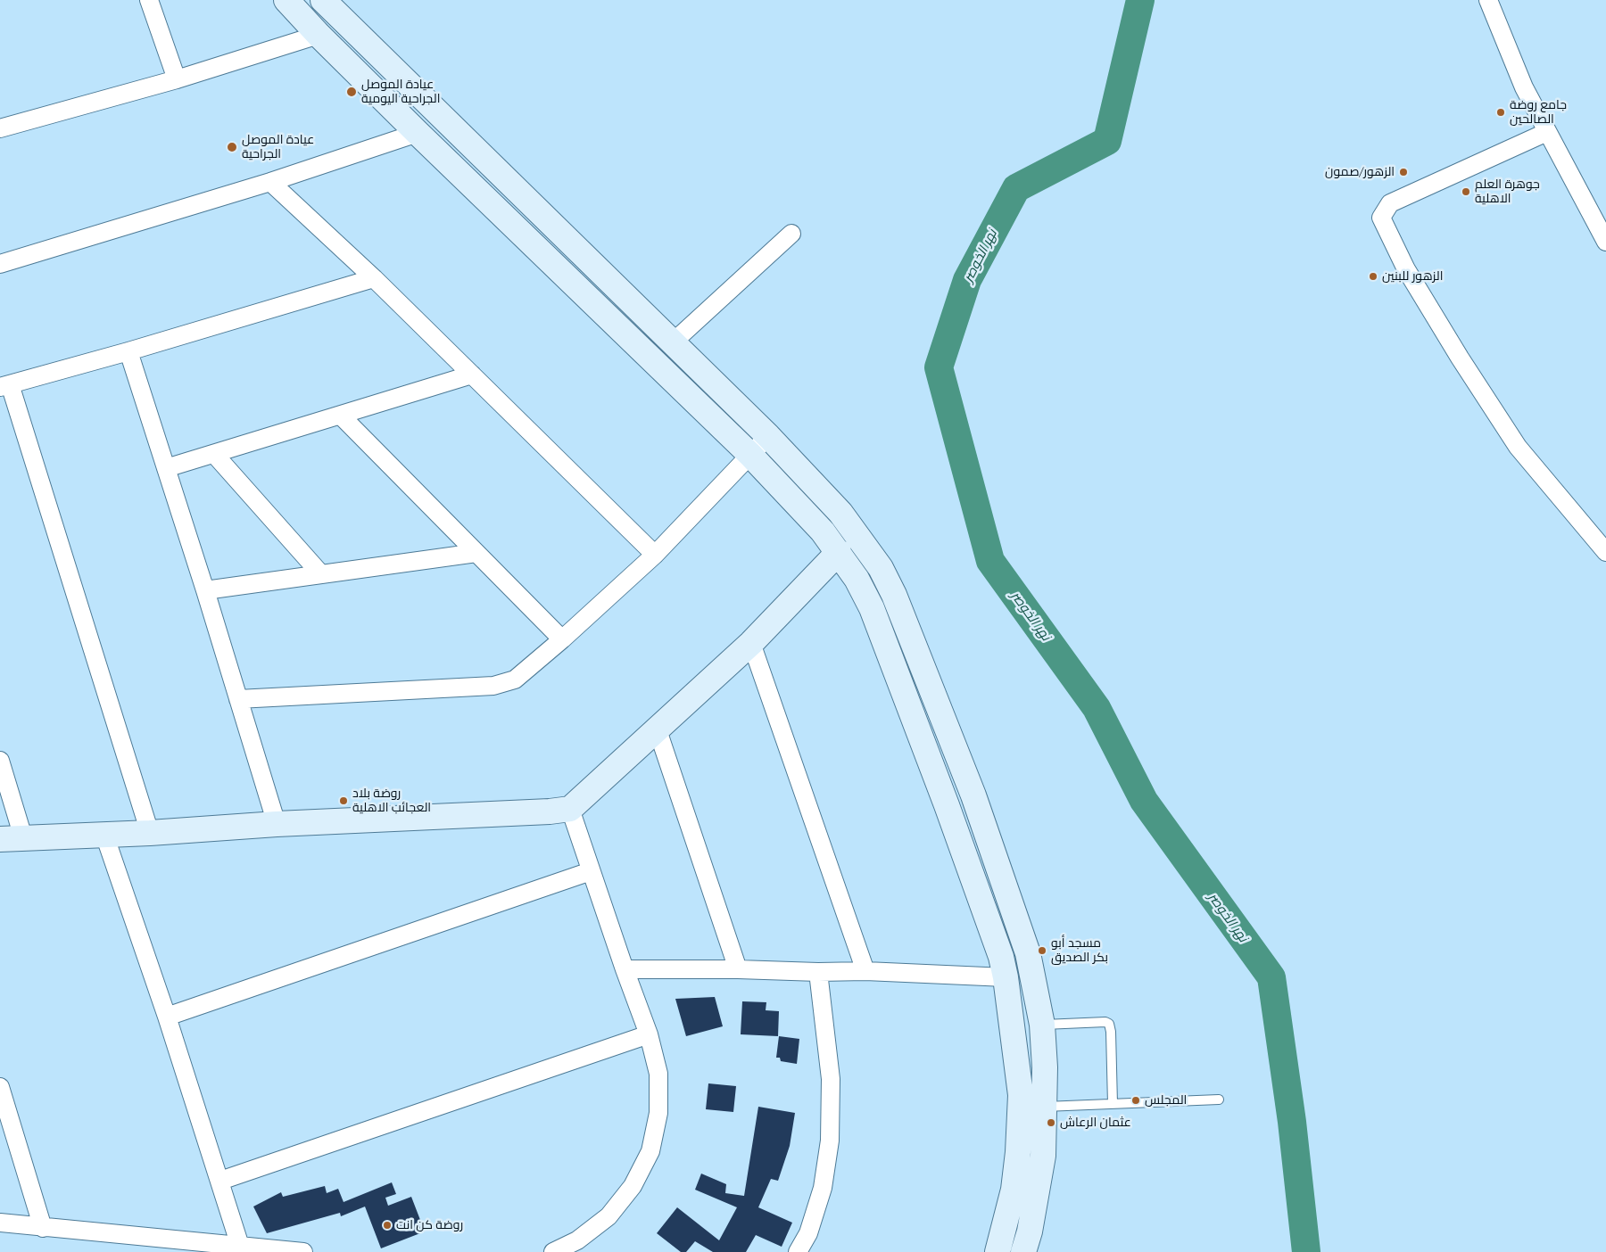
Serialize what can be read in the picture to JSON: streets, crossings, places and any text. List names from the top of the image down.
{
  "water": ["نهر الخوصر"],
  "places": [
    "عيادة الموصل الجراحية اليومية",
    "جامع روضة الصالحين",
    "عيادة الموصل الجراحية",
    "الزهور/صمون",
    "جوهرة العلم الاهلية",
    "الزهور للبنين",
    "روضة بلاد العجائب الاهلية",
    "مسجد أبو بكر الصديق",
    "المجلس",
    "عثمان الرعاش",
    "روضة كن انت"
  ]
}
